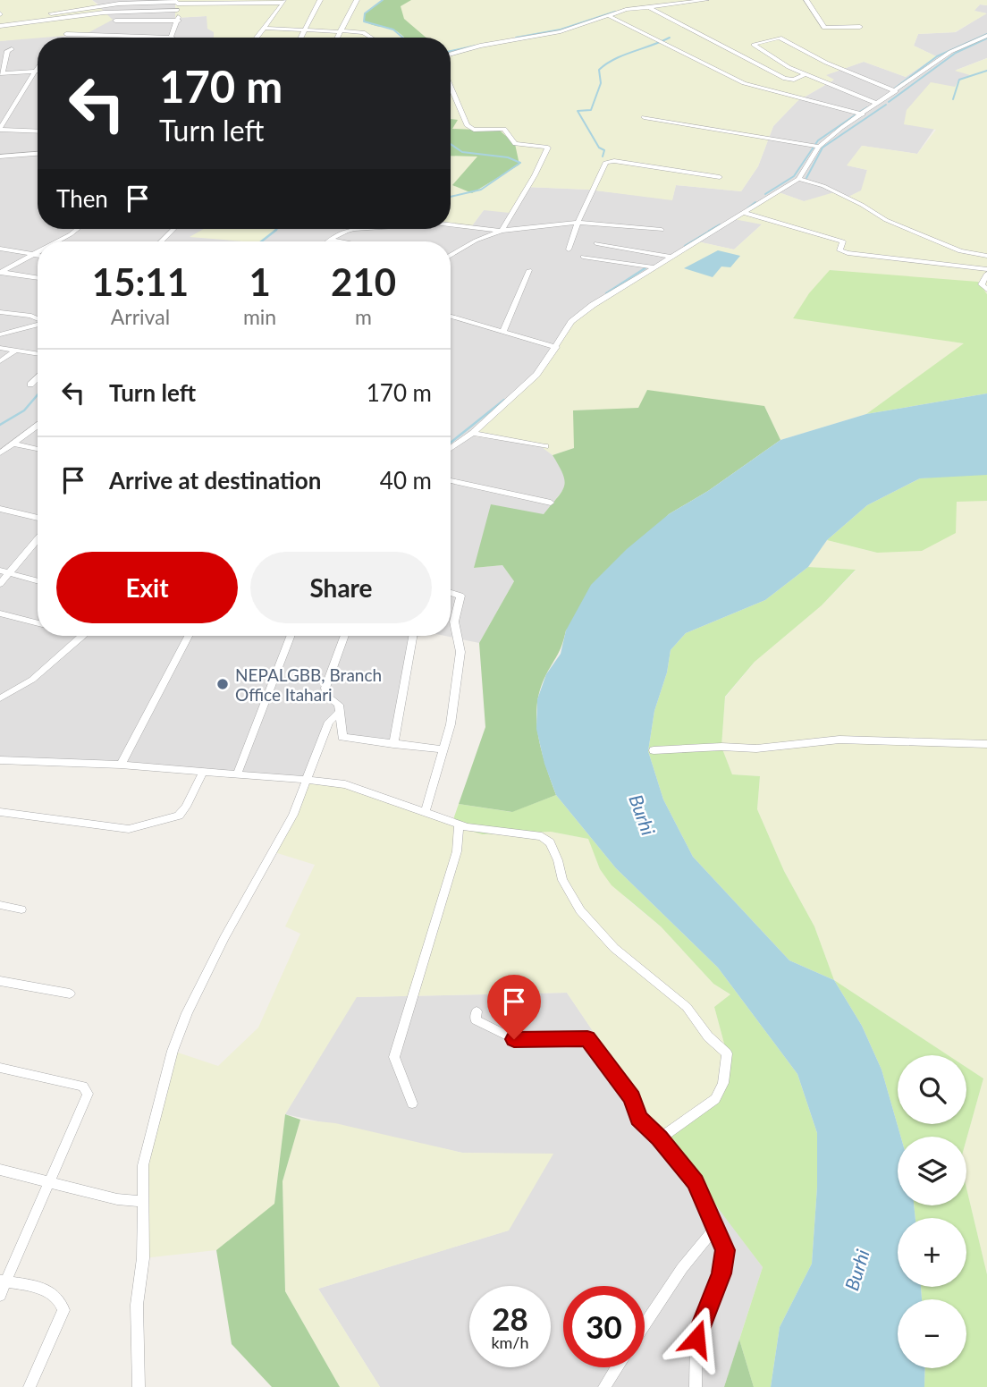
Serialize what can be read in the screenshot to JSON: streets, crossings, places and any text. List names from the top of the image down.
{
  "water": ["Burhi"],
  "places": ["NEPALGBB, Branch Office Itahari"],
  "page": {
    "turn": ["170 m", "Turn left"],
    "then": "Then",
    "eta": [
      "15:11",
      "Arrival",
      "1",
      "min",
      "210",
      "m"
    ],
    "list": [
      {
        "name": "Turn left",
        "value": "170 m"
      },
      {
        "name": "Arrive at destination",
        "value": "40 m"
      }
    ],
    "buttons": ["Exit", "Share"],
    "map_buttons": ["+", "−"],
    "speed": "28 km/h",
    "limit": "30"
  }
}
